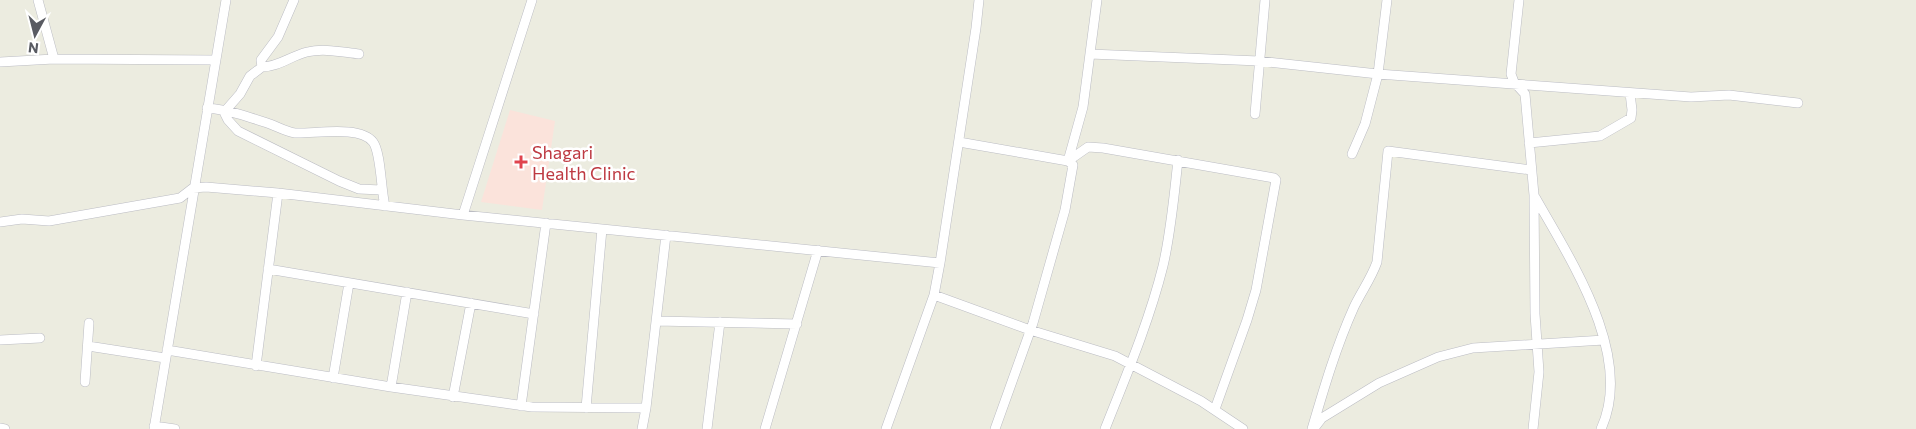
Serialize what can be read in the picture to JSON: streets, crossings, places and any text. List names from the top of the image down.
{
  "places": {
    "health": ["Shagari Health Clinic"]
  },
  "north": "bottom"
}
